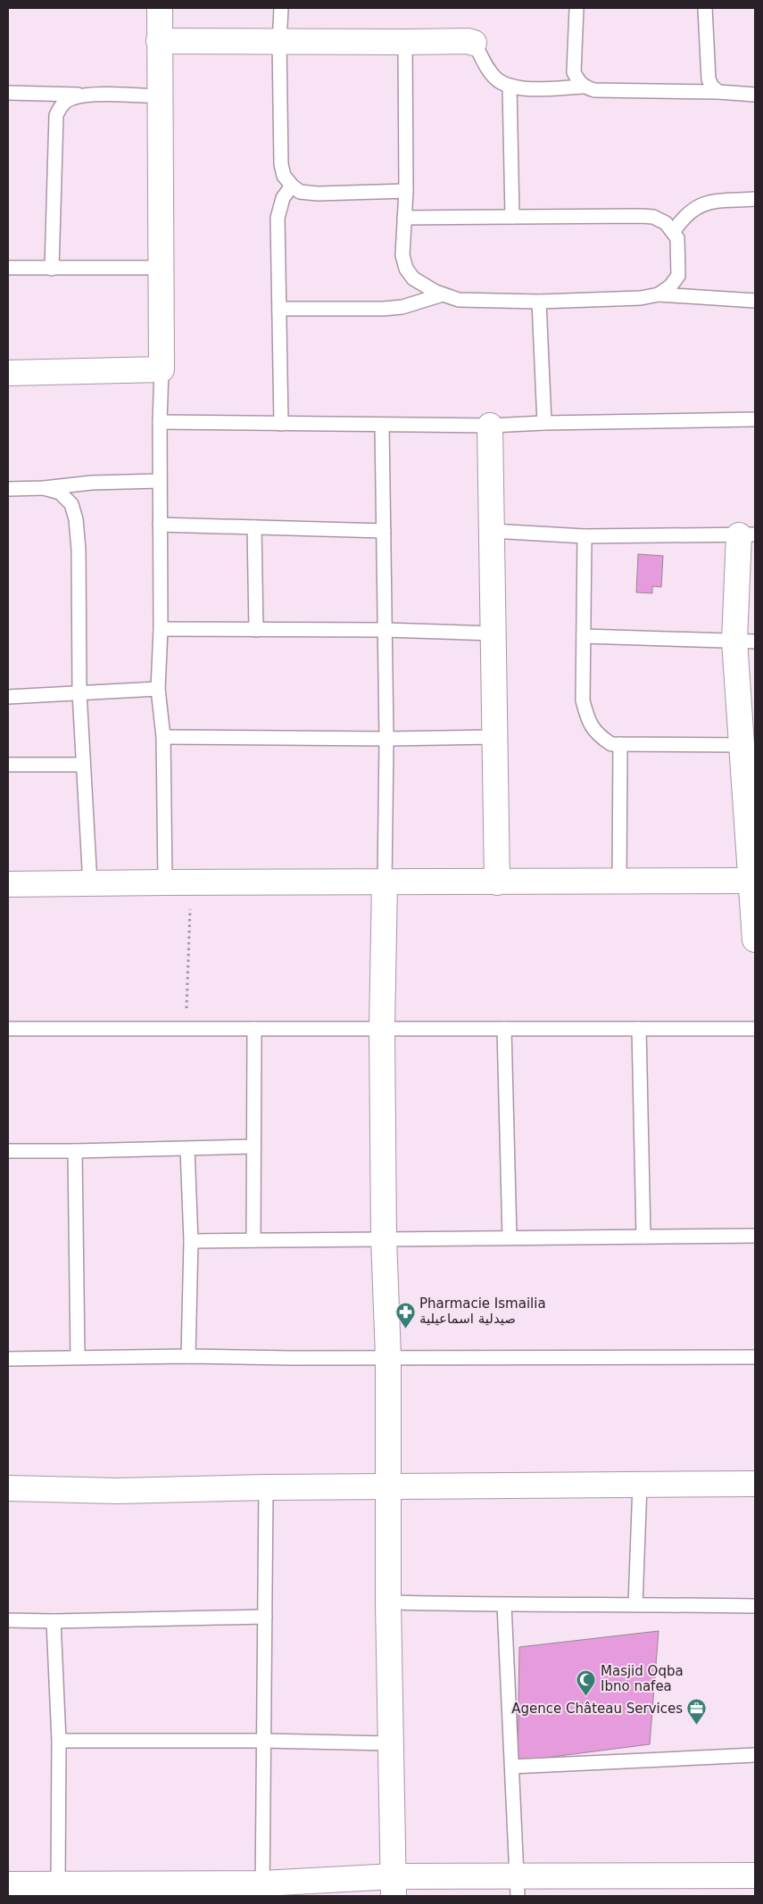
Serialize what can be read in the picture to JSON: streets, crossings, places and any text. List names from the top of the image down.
{
  "places": {
    "pharmacy": ["Pharmacie Ismailia صيدلية اسماعيلية"],
    "mosque": ["Masjid Oqba Ibno nafea"],
    "office": ["Agence Château Services"]
  }
}
